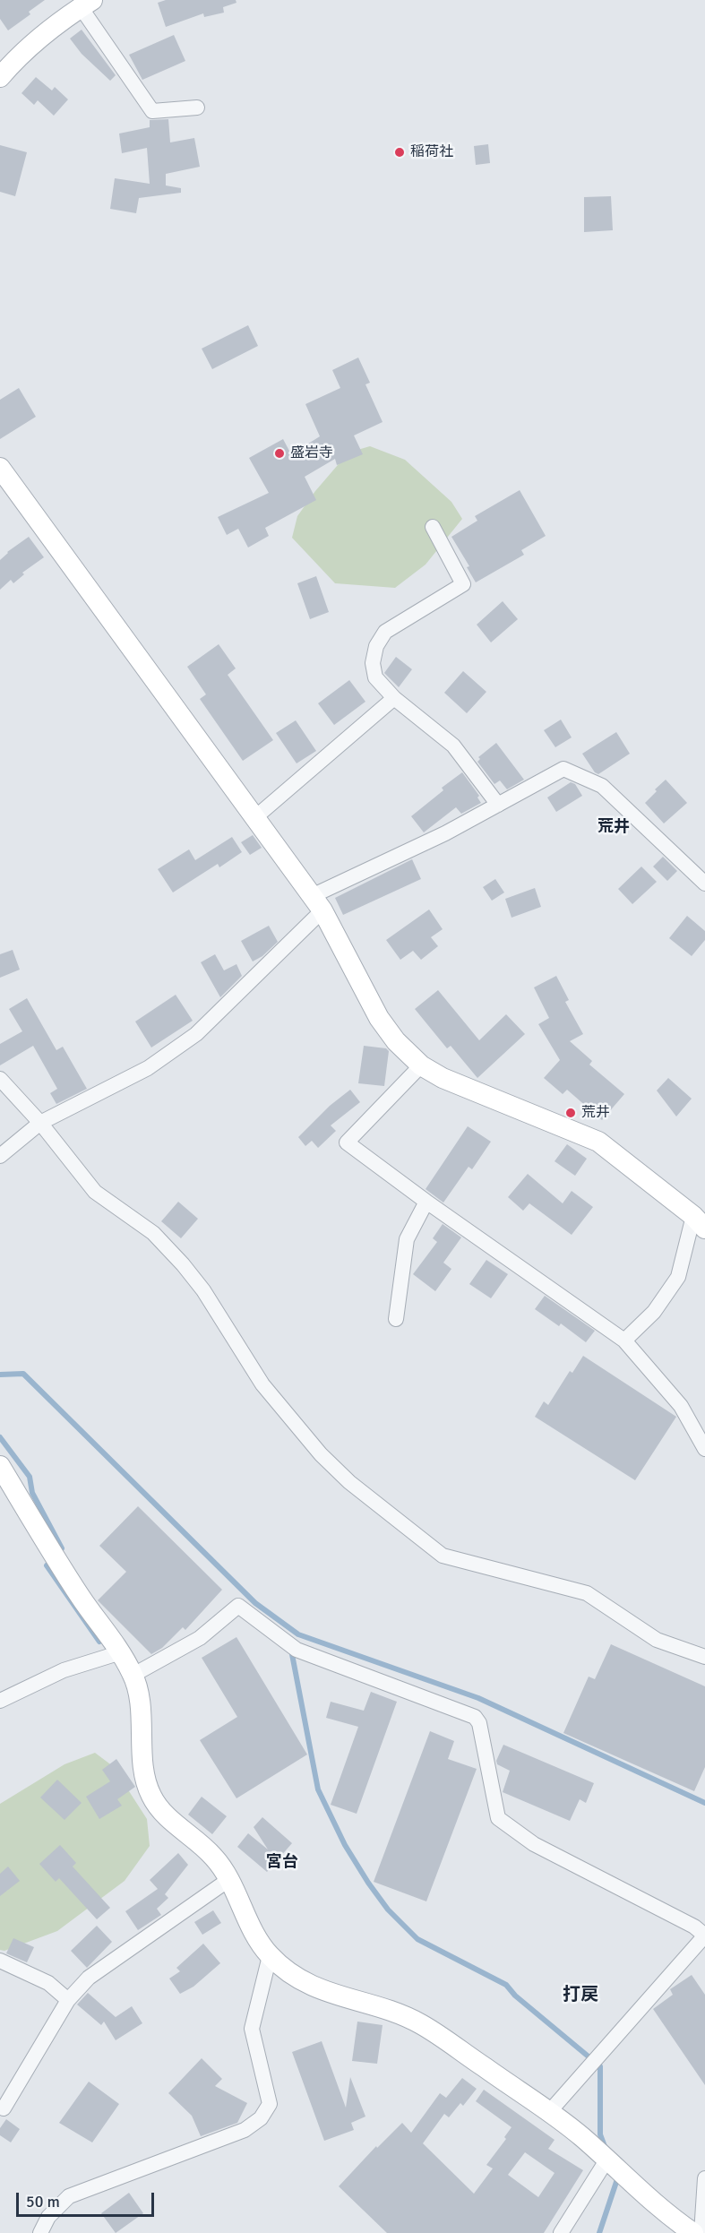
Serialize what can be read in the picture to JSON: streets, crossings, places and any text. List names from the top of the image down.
{
  "districts": ["荒井", "宮台", "打戻"],
  "places": ["稲荷社", "盛岩寺", "荒井"],
  "scale_bar": "50 m"
}
